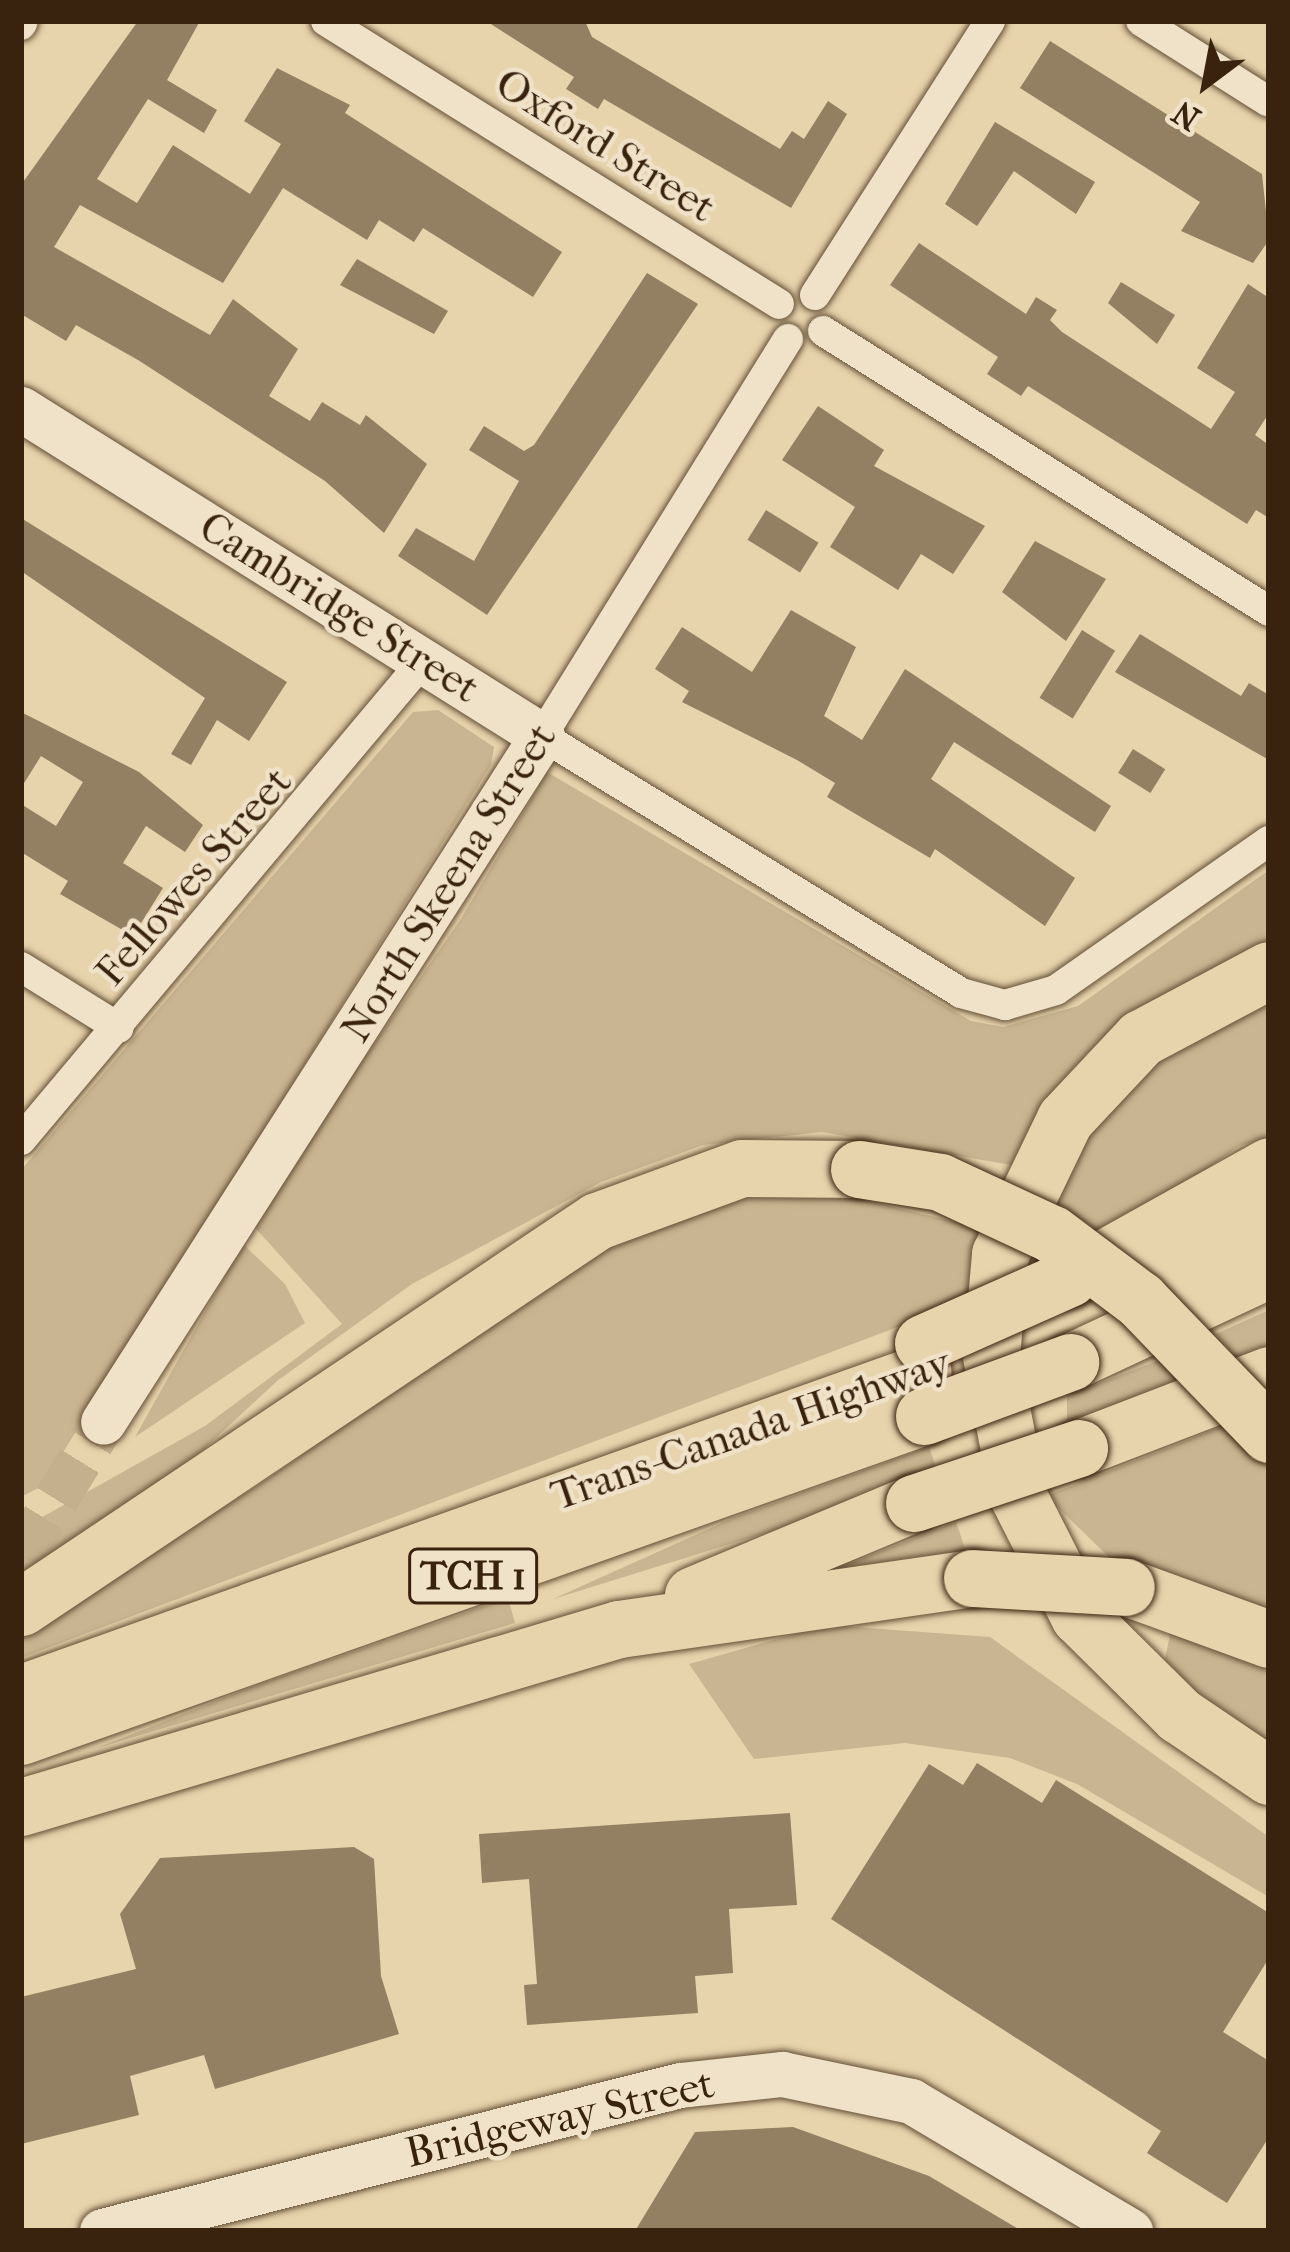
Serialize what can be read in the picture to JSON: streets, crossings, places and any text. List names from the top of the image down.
{
  "streets": {
    "highway": ["Trans-Canada Highway", "TCH 1"],
    "street": [
      "Oxford Street",
      "Cambridge Street",
      "Fellowes Street",
      "North Skeena Street",
      "Bridgeway Street"
    ]
  },
  "crossings": [
    ["Cambridge Street", "Fellowes Street"],
    ["Cambridge Street", "North Skeena Street"]
  ],
  "north": "bottom left"
}
